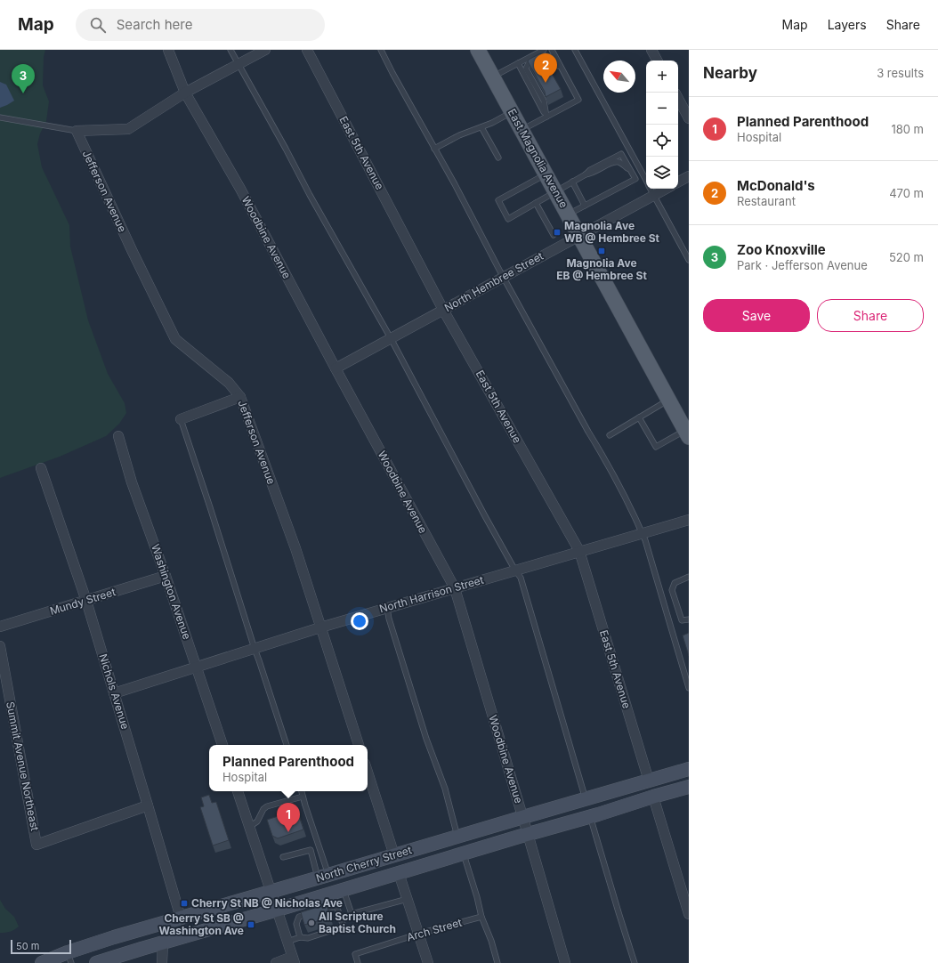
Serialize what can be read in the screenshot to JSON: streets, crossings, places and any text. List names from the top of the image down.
{
  "streets": {
    "main road": ["East Magnolia Avenue", "North Cherry Street"],
    "street": [
      "East 5th Avenue",
      "Jefferson Avenue",
      "Woodbine Avenue",
      "North Hembree Street",
      "Washington Avenue",
      "North Harrison Street",
      "Mundy Street",
      "Nichols Avenue",
      "Summit Avenue Northeast"
    ],
    "lane": ["Arch Street"]
  },
  "crossings": [
    ["East 5th Avenue", "North Hembree Street"],
    ["East 5th Avenue", "North Harrison Street"],
    ["East 5th Avenue", "North Cherry Street"],
    ["East Magnolia Avenue", "North Hembree Street"],
    ["Jefferson Avenue", "North Harrison Street"],
    ["Woodbine Avenue", "North Hembree Street"],
    ["Woodbine Avenue", "North Harrison Street"],
    ["Woodbine Avenue", "North Cherry Street"],
    ["Washington Avenue", "North Harrison Street"],
    ["Washington Avenue", "Mundy Street"],
    ["North Harrison Street", "Nichols Avenue"],
    ["Mundy Street", "Nichols Avenue"],
    ["Nichols Avenue", "Summit Avenue Northeast"],
    ["Nichols Avenue", "North Cherry Street"]
  ],
  "places": {
    "transit": [
      "Magnolia Ave WB @ Hembree St",
      "Magnolia Ave EB @ Hembree St",
      "Cherry St NB @ Nicholas Ave",
      "Cherry St SB @ Washington Ave"
    ],
    "other": ["All Scripture Baptist Church"]
  },
  "scale_bar": "50 m",
  "north": "top left",
  "page": {
    "header": "Map",
    "search": "Search here",
    "nav": ["Map", "Layers", "Share"],
    "heading": ["Nearby", "3 results"],
    "pins": ["2", "3", "1"],
    "map_buttons": ["+", "−"],
    "list": [
      {
        "mark": "1",
        "name": "Planned Parenthood",
        "note": "Hospital",
        "value": "180 m"
      },
      {
        "mark": "2",
        "name": "McDonald's",
        "note": "Restaurant",
        "value": "470 m"
      },
      {
        "mark": "3",
        "name": "Zoo Knoxville",
        "note": "Park · Jefferson Avenue",
        "value": "520 m"
      }
    ],
    "buttons": ["Save", "Share"],
    "popup": ["Planned Parenthood", "Hospital"],
    "scale": "50 m"
  }
}
